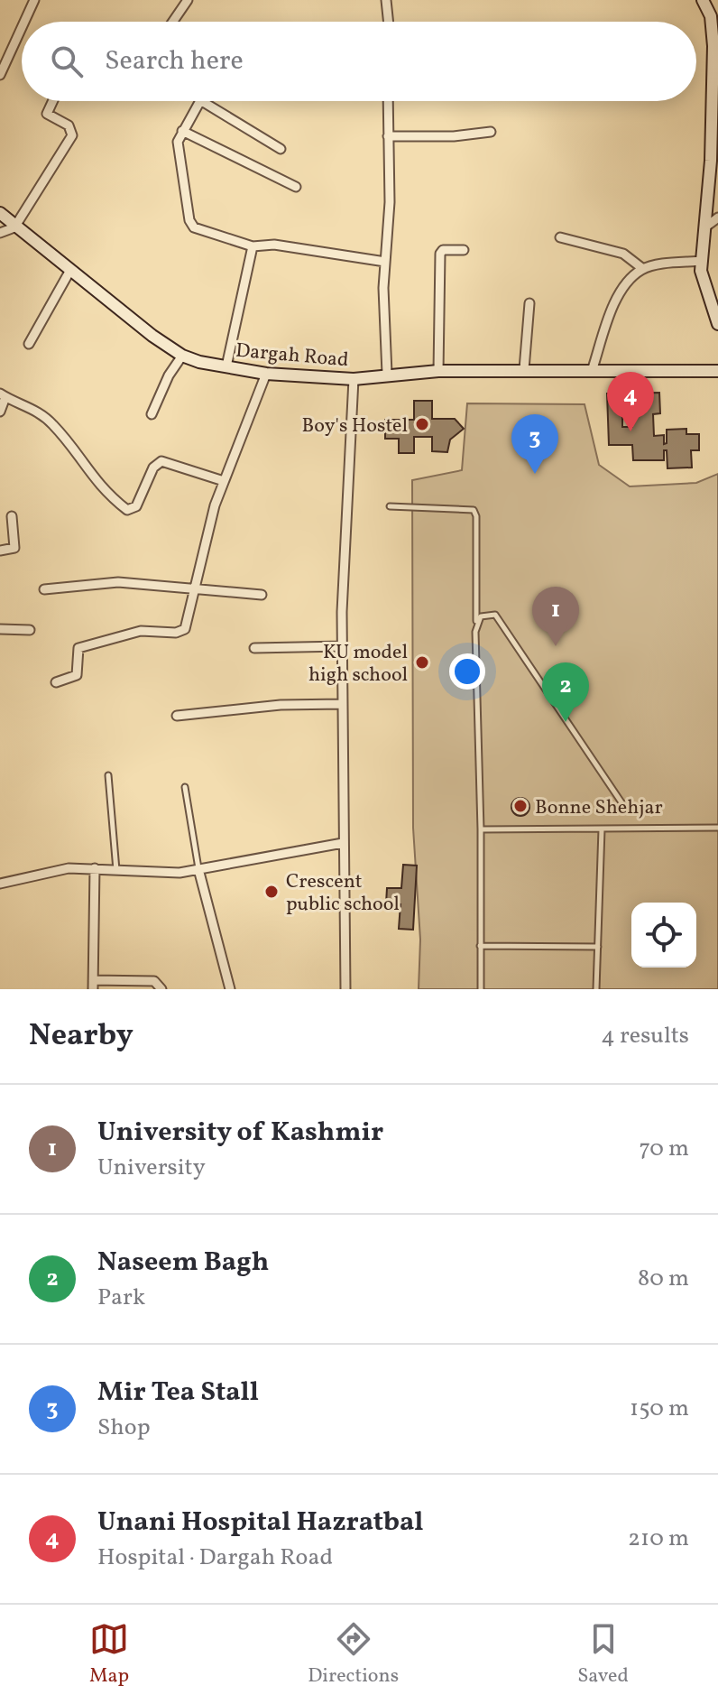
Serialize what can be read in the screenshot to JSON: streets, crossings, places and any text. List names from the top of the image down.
{
  "streets": {
    "street": ["Dargah Road"]
  },
  "places": [
    "Boy's Hostel",
    "KU model high school",
    "Bonne Shehjar",
    "Crescent public school"
  ],
  "page": {
    "search": "Search here",
    "pins": [
      "4",
      "3",
      "1",
      "2"
    ],
    "heading": ["Nearby", "4 results"],
    "list": [
      {
        "mark": "1",
        "name": "University of Kashmir",
        "note": "University",
        "value": "70 m"
      },
      {
        "mark": "2",
        "name": "Naseem Bagh",
        "note": "Park",
        "value": "80 m"
      },
      {
        "mark": "3",
        "name": "Mir Tea Stall",
        "note": "Shop",
        "value": "150 m"
      },
      {
        "mark": "4",
        "name": "Unani Hospital Hazratbal",
        "note": "Hospital · Dargah Road",
        "value": "210 m"
      }
    ],
    "nav": ["Map", "Directions", "Saved"]
  }
}
